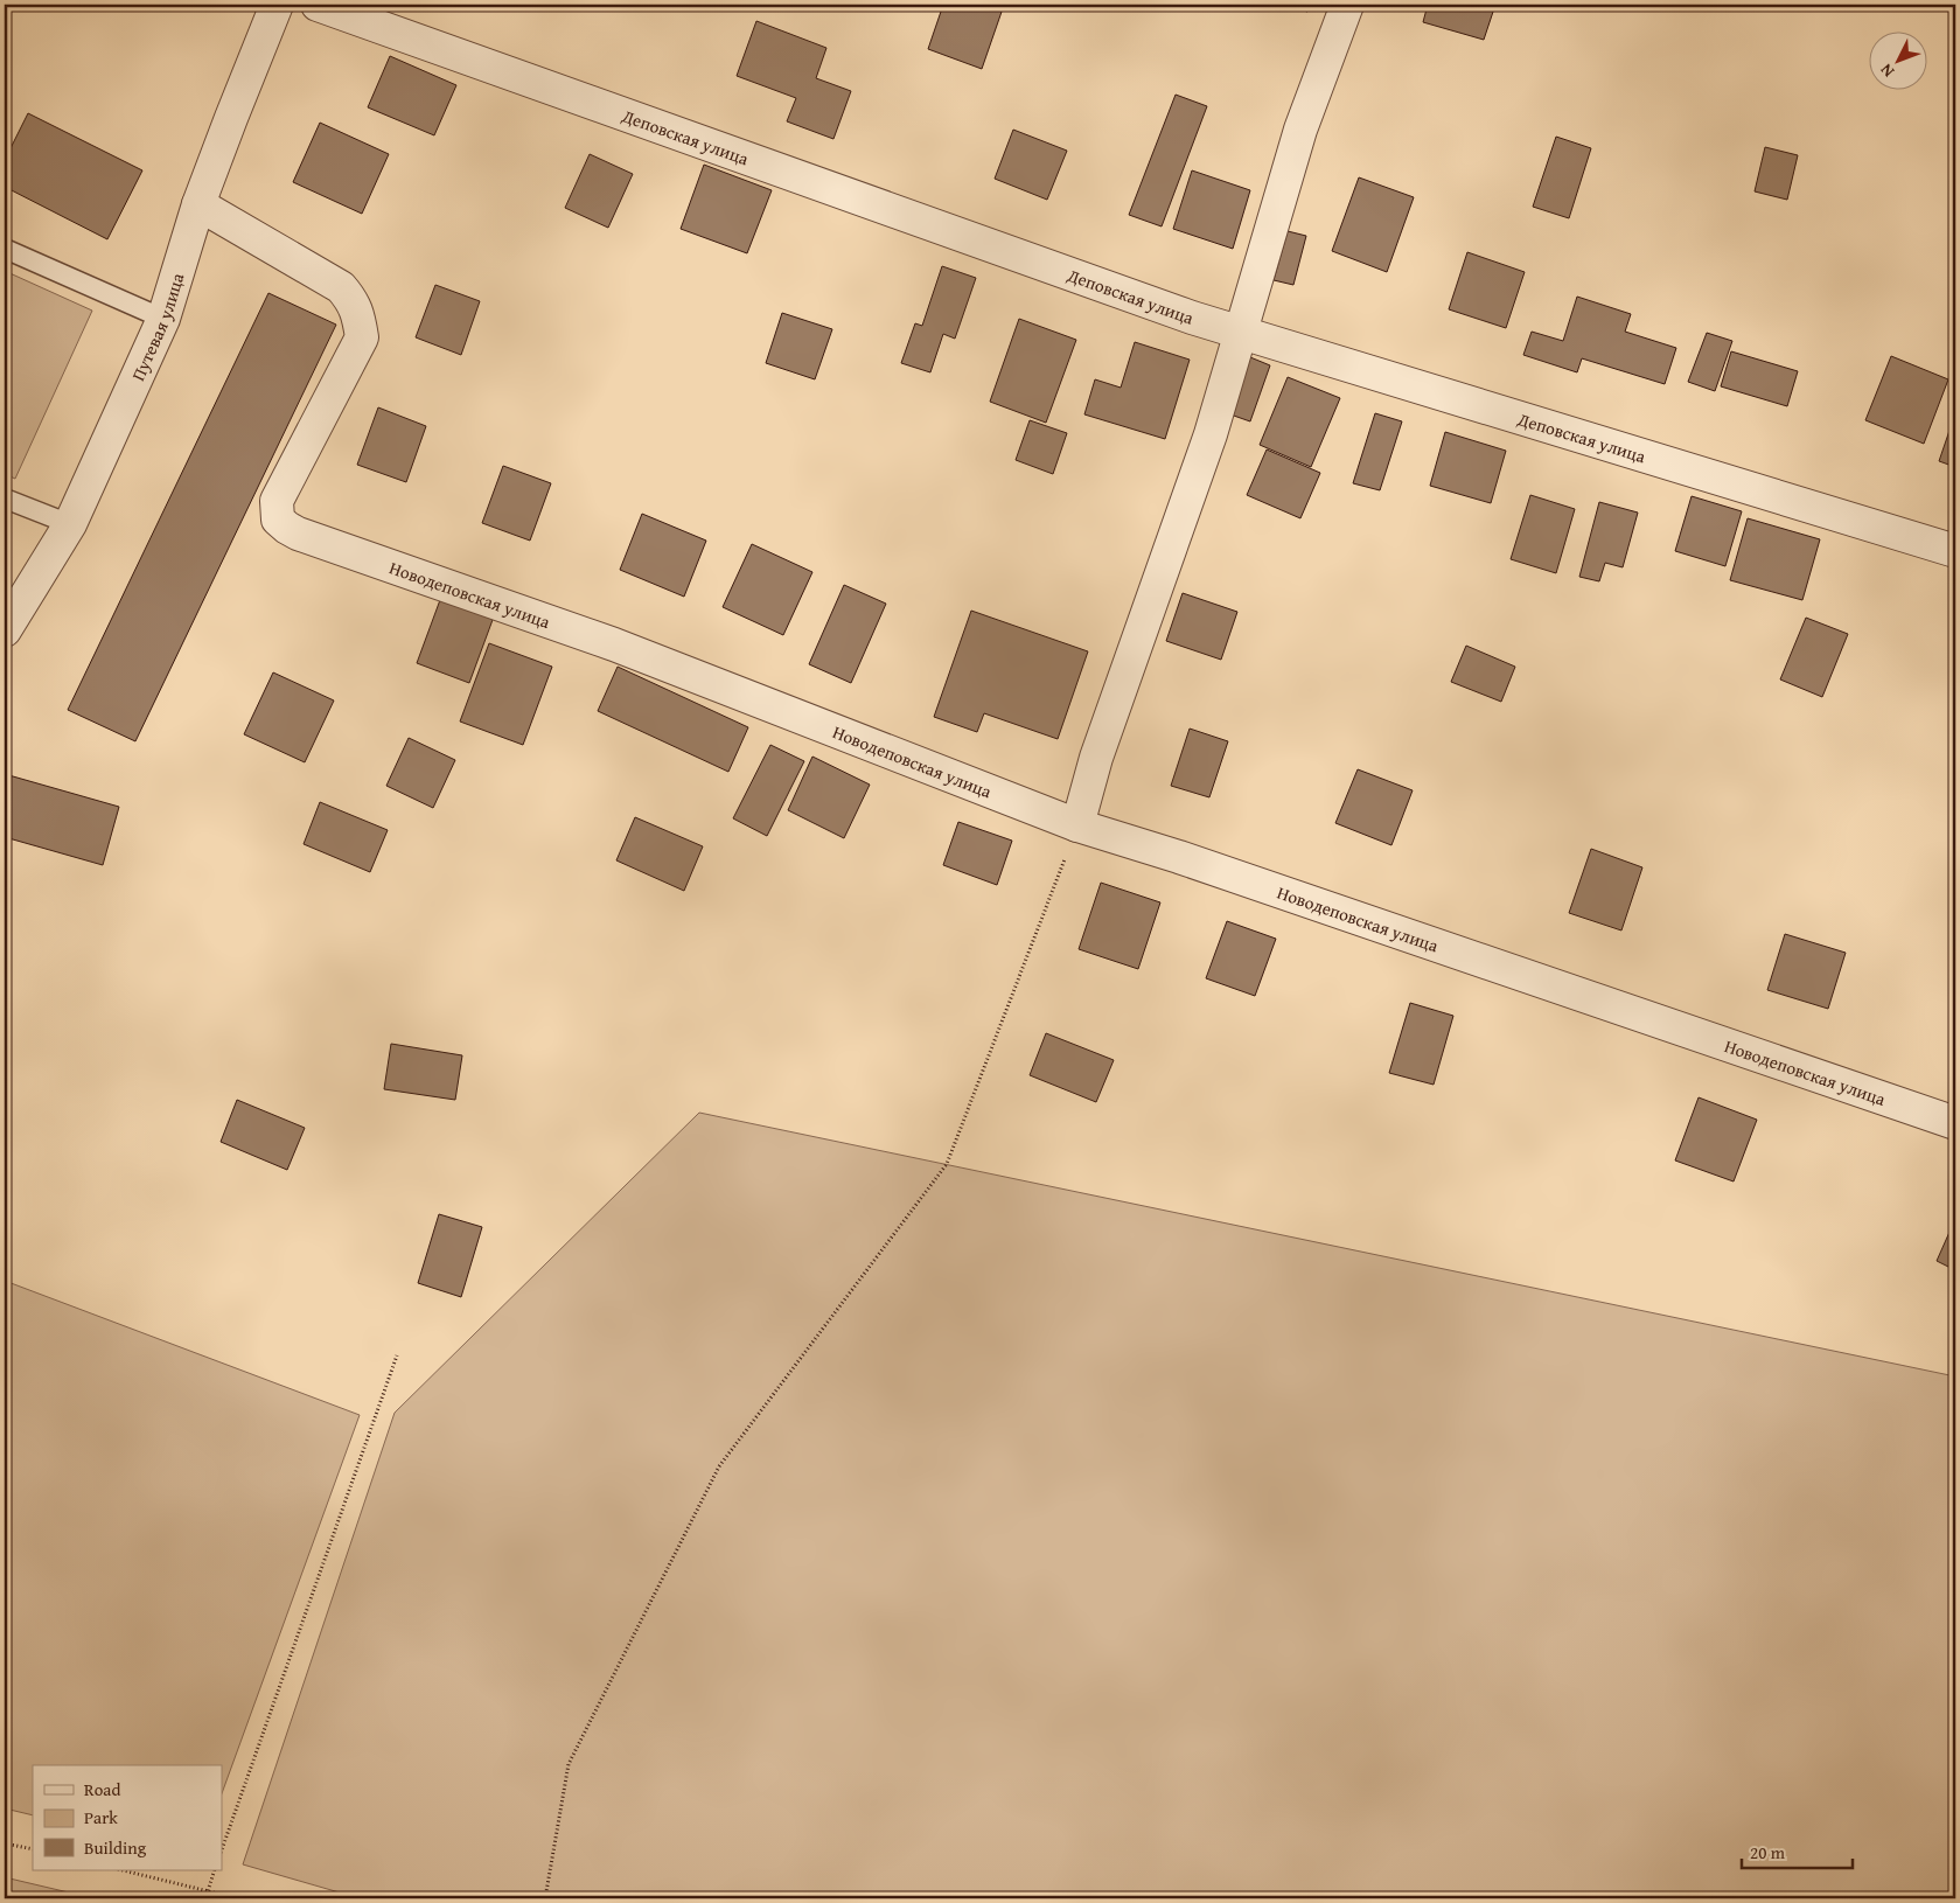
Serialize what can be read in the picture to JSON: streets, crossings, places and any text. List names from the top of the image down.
{
  "streets": {
    "street": ["Деповская улица", "Путевая улица", "Новодеповская улица"]
  },
  "crossings": [
    ["Путевая улица", "Новодеповская улица"]
  ],
  "legend": ["Road", "Park", "Building"],
  "scale_bar": "20 m",
  "north": "bottom left"
}
